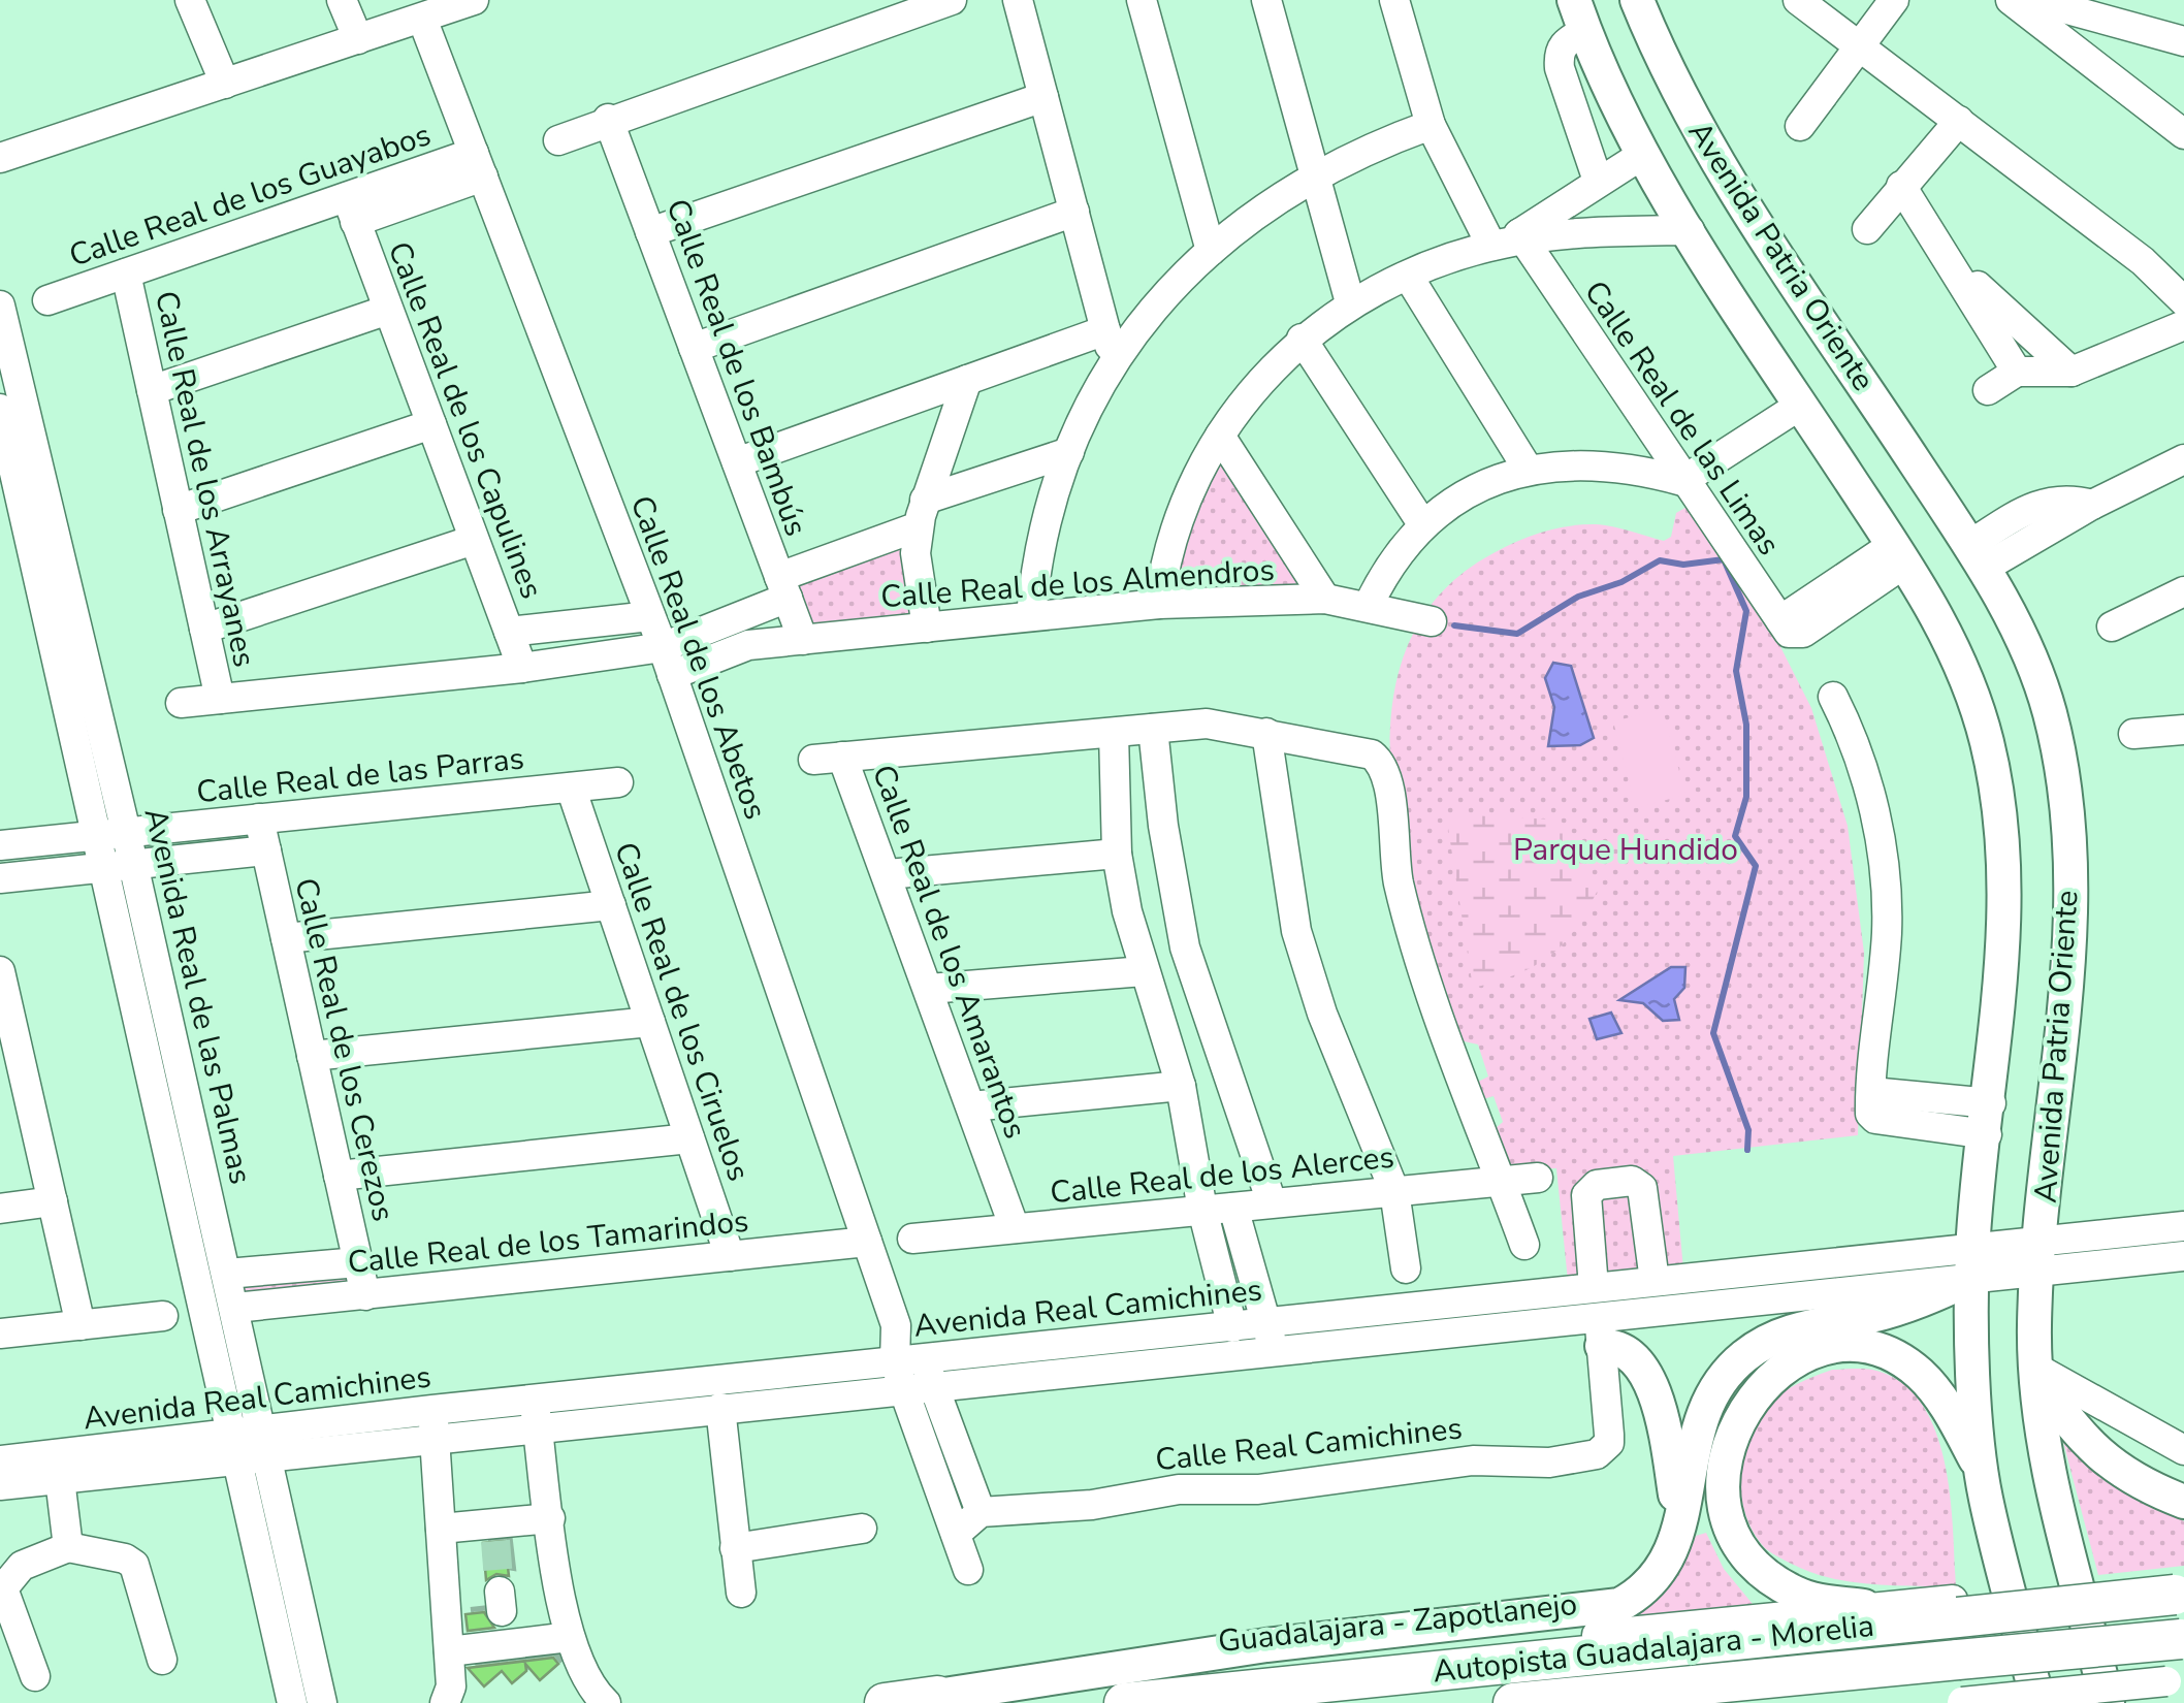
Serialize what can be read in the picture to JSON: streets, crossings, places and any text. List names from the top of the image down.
{
  "streets": {
    "highway": ["Autopista Guadalajara - Morelia"],
    "main road": ["Avenida Patria Oriente"],
    "street": [
      "Calle Real de los Guayabos",
      "Calle Real de los Bambús",
      "Calle Real de las Limas",
      "Calle Real de los Capulines",
      "Calle Real de los Arrayanes",
      "Calle Real de los Almendros",
      "Calle Real de los Abetos",
      "Calle Real de las Parras",
      "Calle Real de los Amarantos",
      "Avenida Real de las Palmas",
      "Calle Real de los Ciruelos",
      "Calle Real de los Cerezos",
      "Calle Real de los Alerces",
      "Calle Real de los Tamarindos",
      "Avenida Real Camichines",
      "Calle Real Camichines",
      "Guadalajara - Zapotlanejo"
    ]
  },
  "crossings": [
    ["Calle Real de los Guayabos", "Calle Real de los Capulines"],
    ["Calle Real de los Guayabos", "Calle Real de los Arrayanes"],
    ["Calle Real de los Guayabos", "Calle Real de los Abetos"],
    ["Avenida Patria Oriente", "Calle Real de las Limas"],
    ["Avenida Patria Oriente", "Avenida Real Camichines"],
    ["Calle Real de los Bambús", "Calle Real de los Almendros"],
    ["Calle Real de los Almendros", "Calle Real de los Abetos"],
    ["Calle Real de los Abetos", "Calle Real de los Tamarindos"],
    ["Calle Real de los Abetos", "Avenida Real Camichines"],
    ["Calle Real de los Abetos", "Calle Real Camichines"],
    ["Calle Real de las Parras", "Avenida Real de las Palmas"],
    ["Calle Real de las Parras", "Calle Real de los Ciruelos"],
    ["Calle Real de las Parras", "Calle Real de los Cerezos"],
    ["Calle Real de los Amarantos", "Calle Real de los Alerces"],
    ["Avenida Real de las Palmas", "Calle Real de los Tamarindos"],
    ["Avenida Real de las Palmas", "Avenida Real Camichines"],
    ["Calle Real de los Ciruelos", "Calle Real de los Tamarindos"],
    ["Calle Real de los Cerezos", "Calle Real de los Tamarindos"],
    ["Avenida Real Camichines", "Calle Real Camichines"],
    ["Guadalajara - Zapotlanejo", "Autopista Guadalajara - Morelia"]
  ],
  "parks": ["Parque Hundido"]
}
